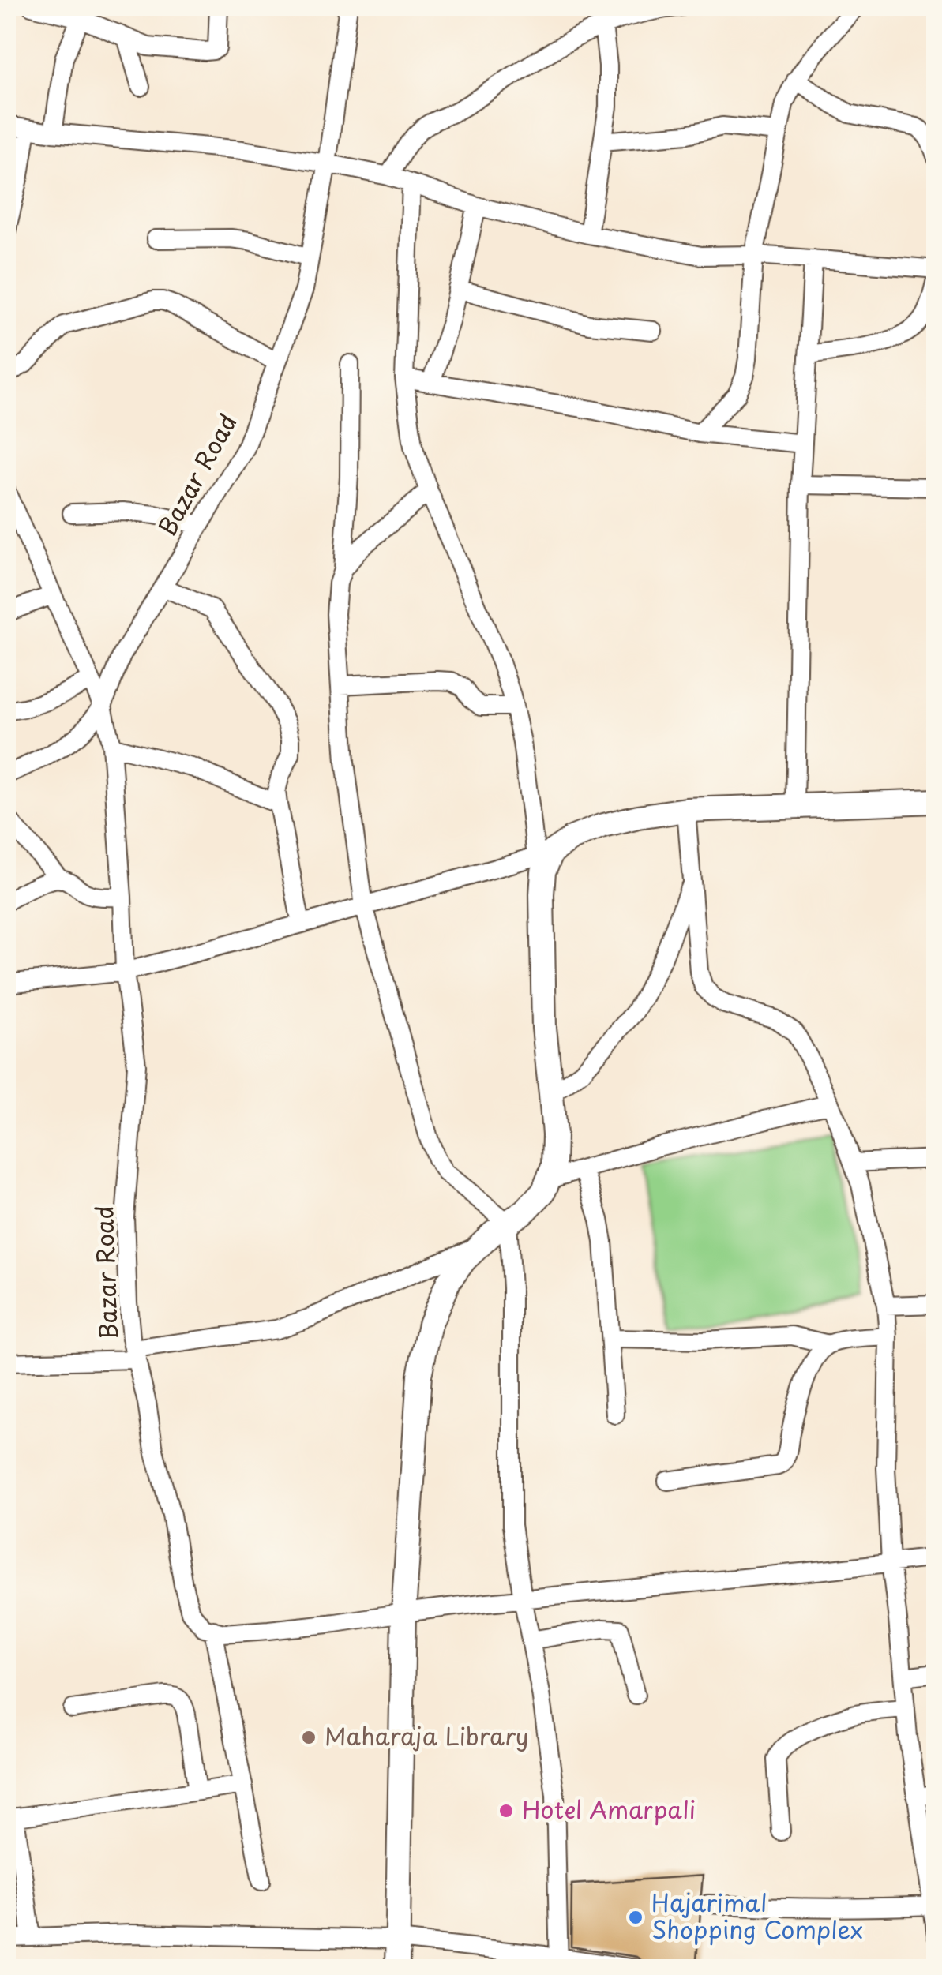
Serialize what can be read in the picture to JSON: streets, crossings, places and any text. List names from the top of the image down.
{
  "streets": {
    "street": ["Bazar Road"]
  },
  "places": ["Maharaja Library", "Hotel Amarpali", "Hajarimal Shopping Complex"]
}
